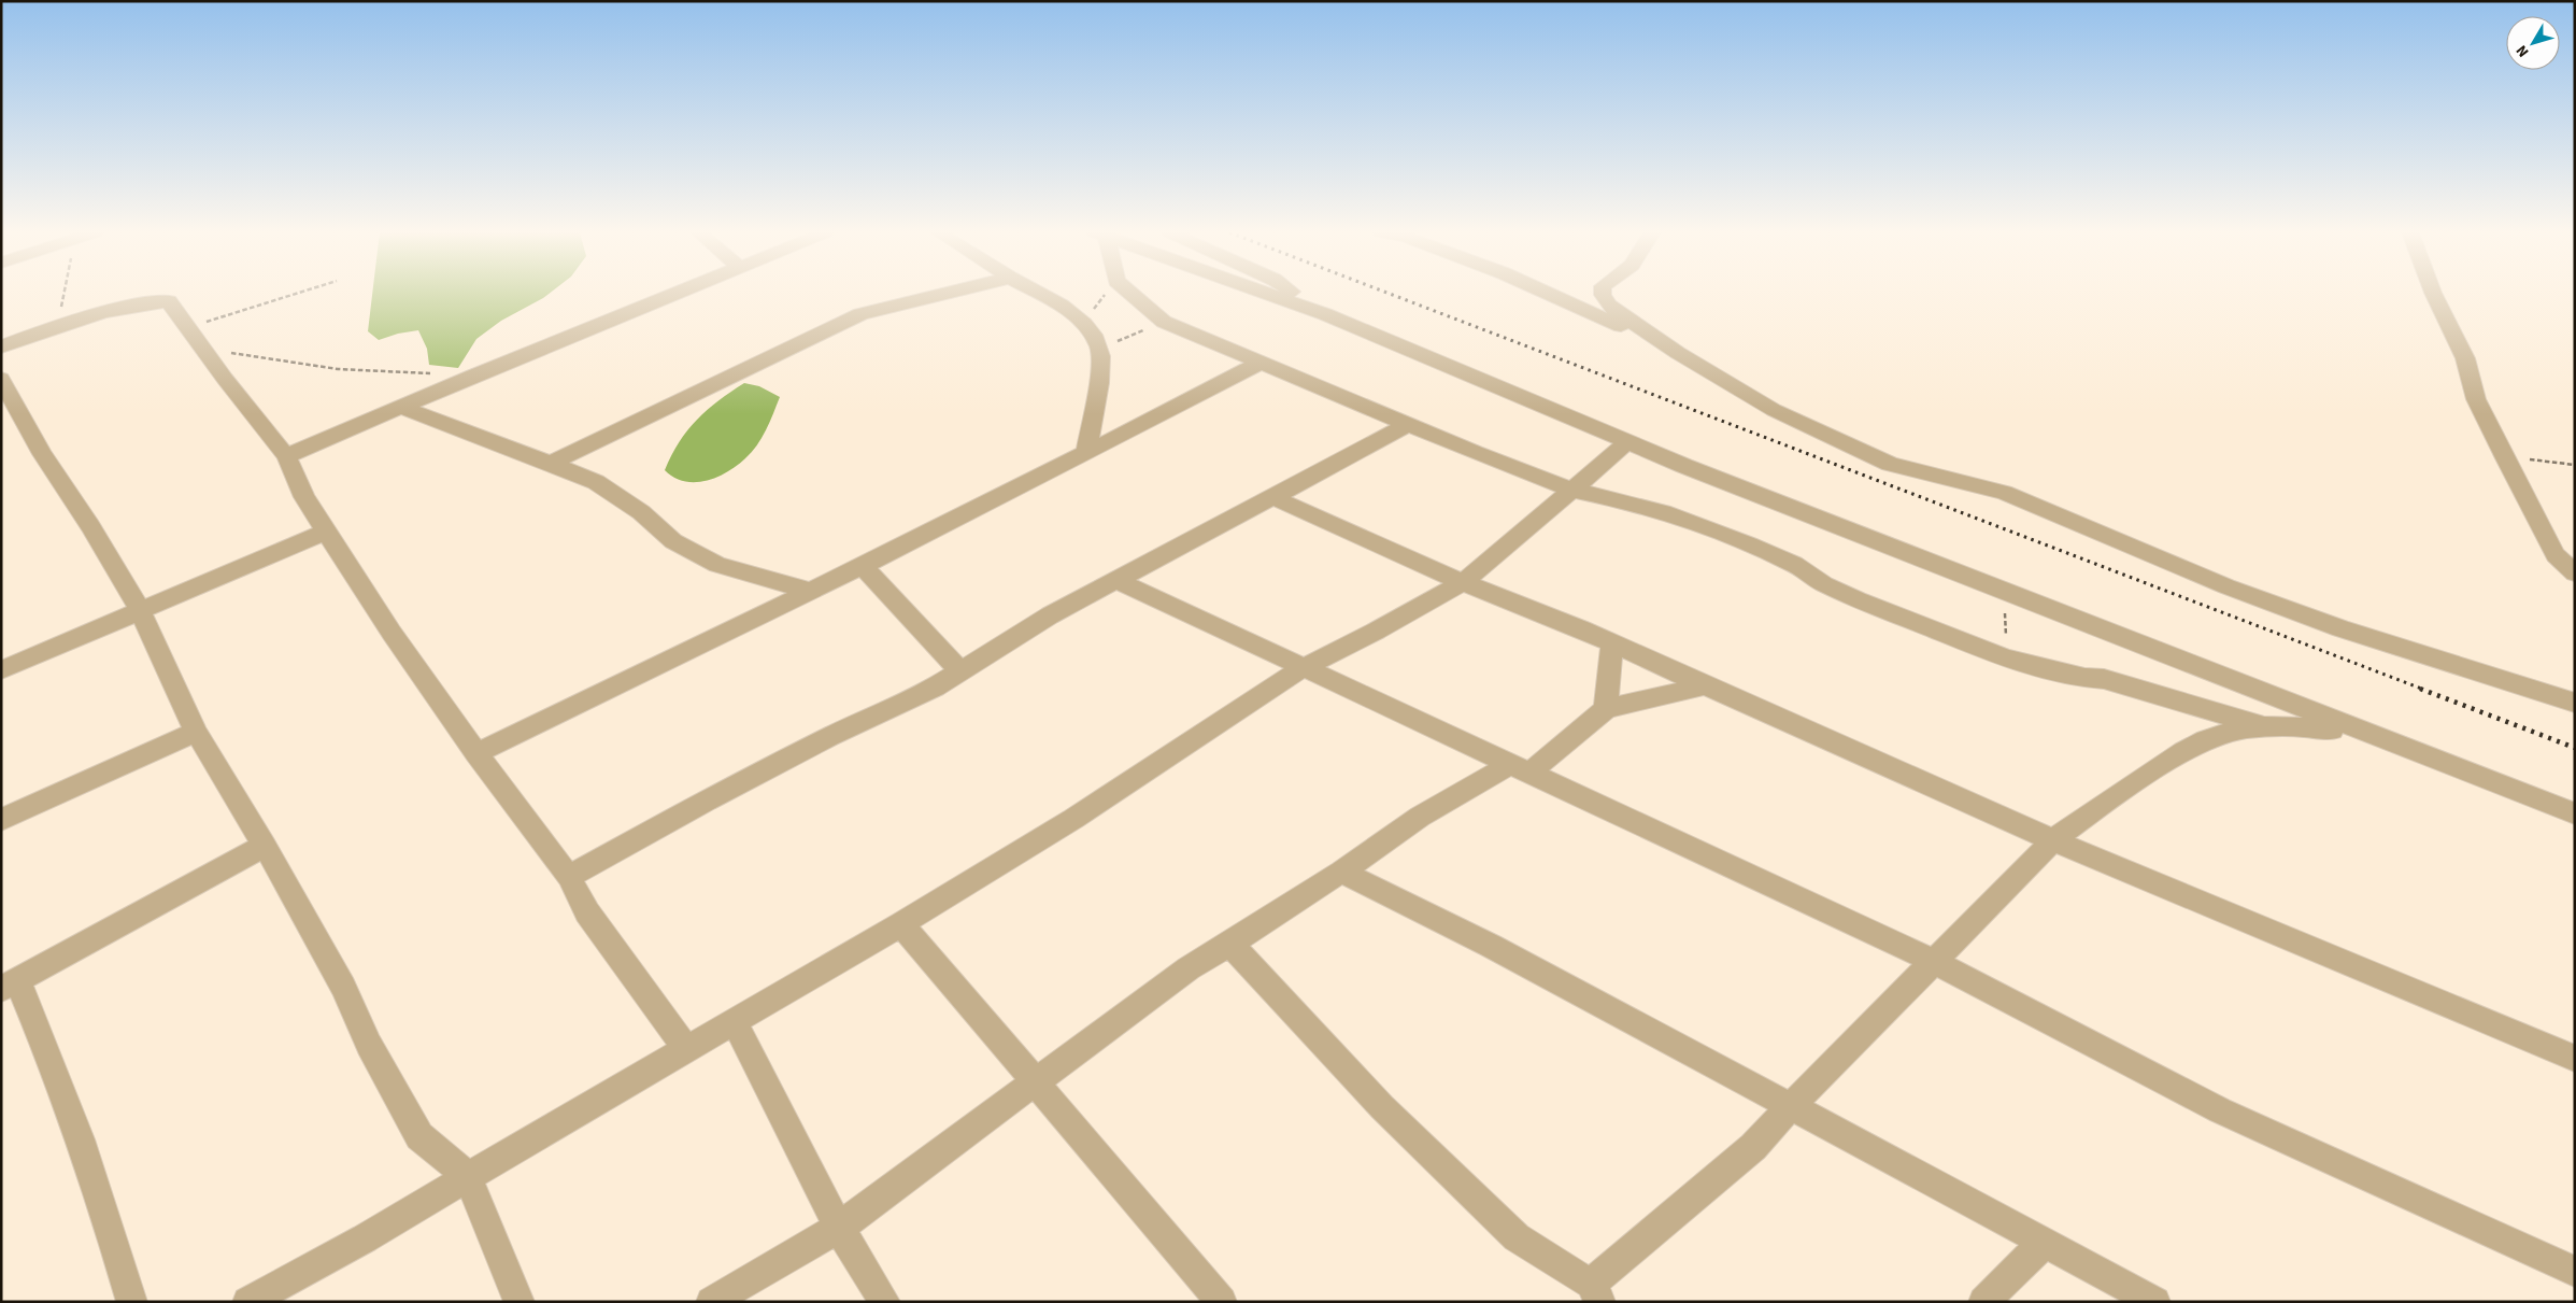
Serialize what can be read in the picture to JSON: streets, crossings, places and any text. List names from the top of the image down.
{
  "north": "bottom left"
}
